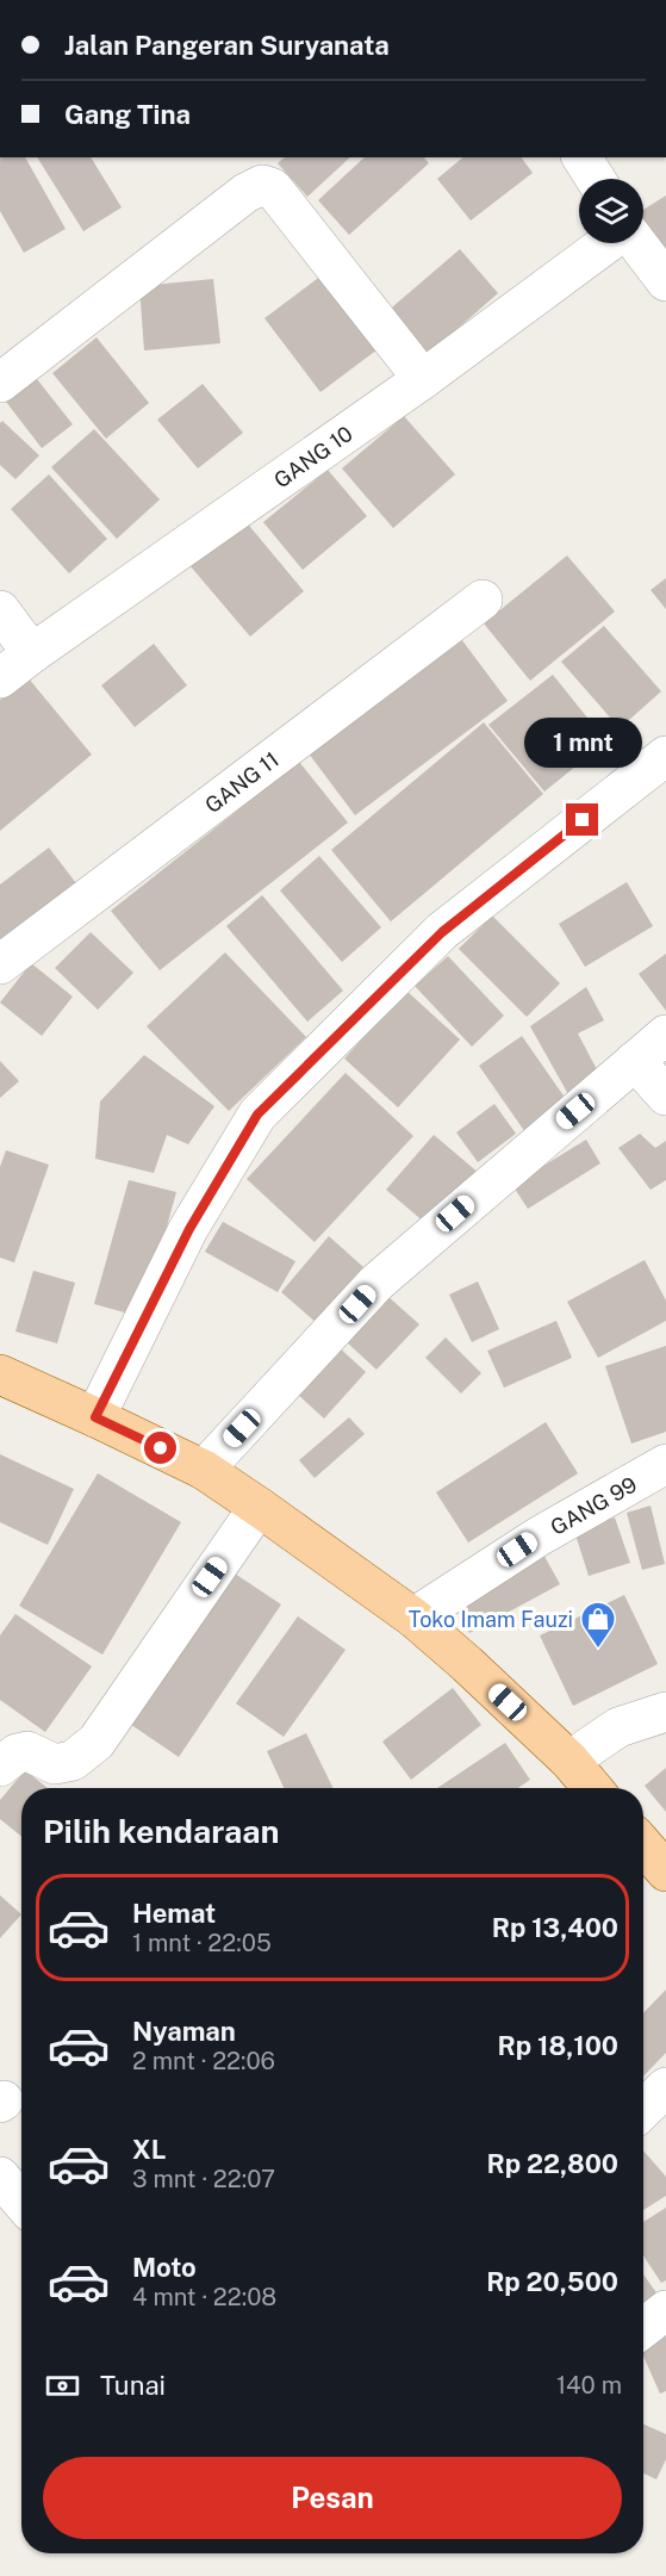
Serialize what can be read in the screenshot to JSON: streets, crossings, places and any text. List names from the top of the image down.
{
  "streets": {
    "street": ["GANG 10", "GANG 11", "GANG 99"]
  },
  "places": {
    "shop": ["Toko Imam Fauzi"]
  },
  "page": {
    "banner": ["Jalan Pangeran Suryanata", "Gang Tina"],
    "bubble": "1 mnt",
    "heading": "Pilih kendaraan",
    "list": [
      {
        "name": "Hemat",
        "note": "1 mnt · 22:05",
        "value": "Rp 13,400"
      },
      {
        "name": "Nyaman",
        "note": "2 mnt · 22:06",
        "value": "Rp 18,100"
      },
      {
        "name": "XL",
        "note": "3 mnt · 22:07",
        "value": "Rp 22,800"
      },
      {
        "name": "Moto",
        "note": "4 mnt · 22:08",
        "value": "Rp 20,500"
      }
    ],
    "pay": ["Tunai", "140 m"],
    "buttons": "Pesan"
  }
}
